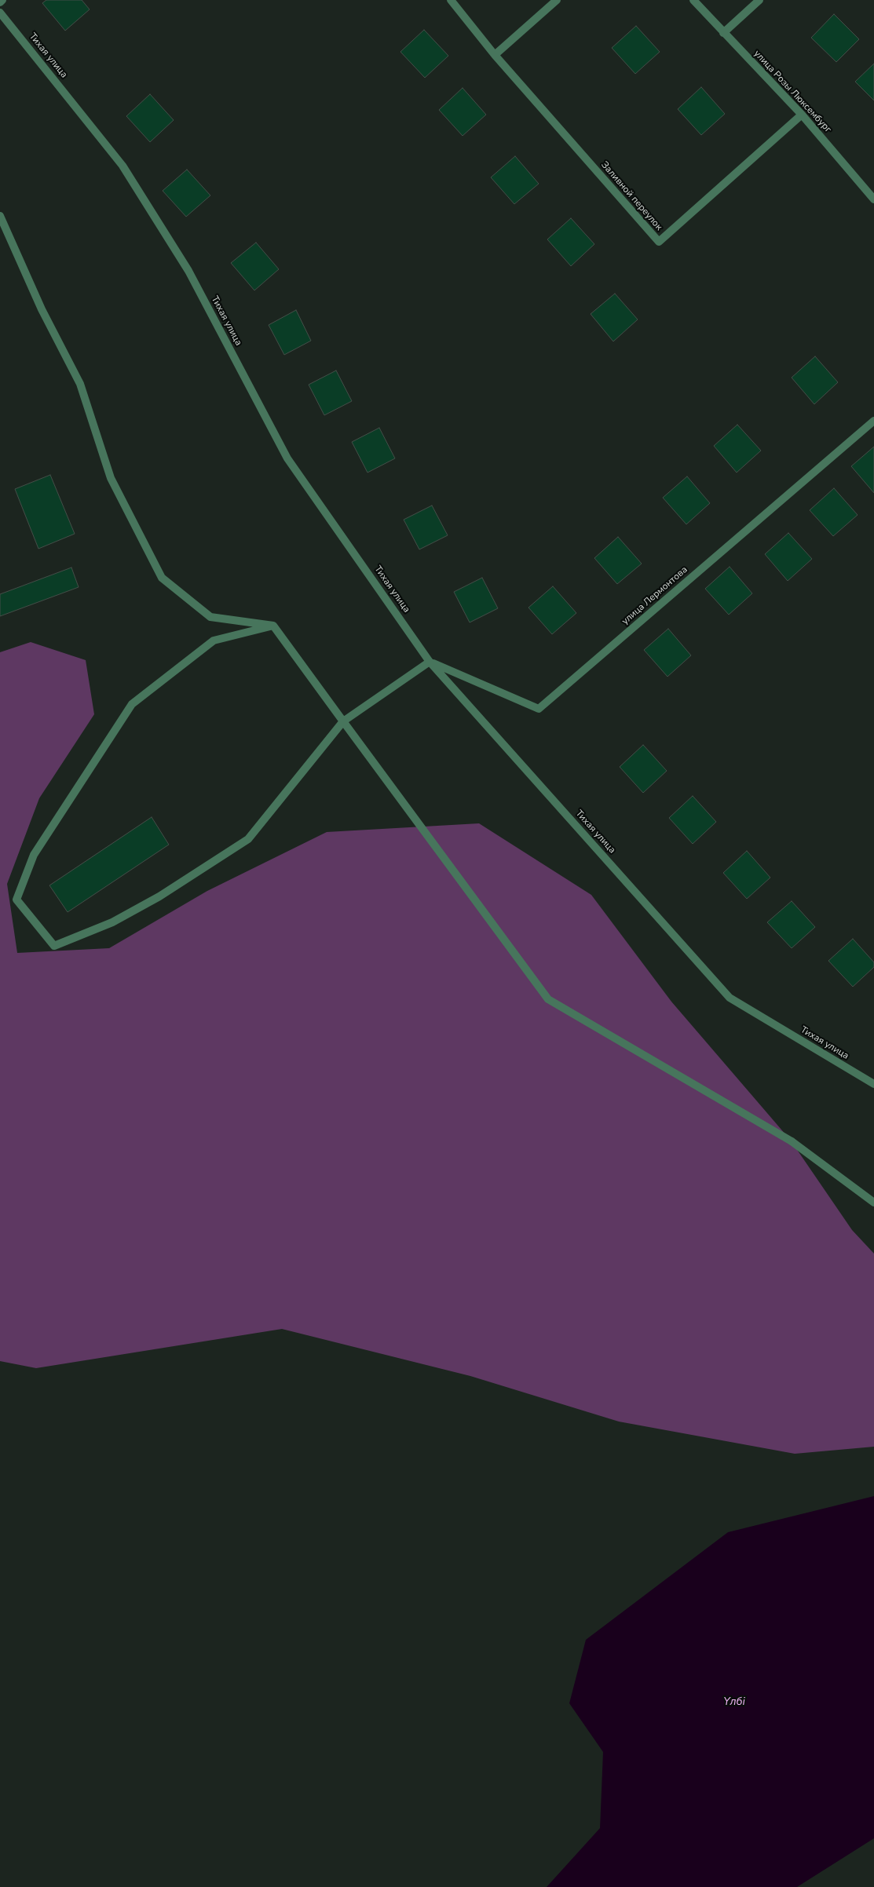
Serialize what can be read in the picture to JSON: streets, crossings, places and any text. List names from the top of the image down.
{
  "streets": {
    "street": [
      "Тихая улица",
      "улица Розы Люксембург",
      "Заливной переулок",
      "улица Лермонтова"
    ]
  },
  "crossings": [
    ["Тихая улица", "улица Лермонтова"],
    ["улица Розы Люксембург", "Заливной переулок"]
  ],
  "water": ["Үлбі"]
}
